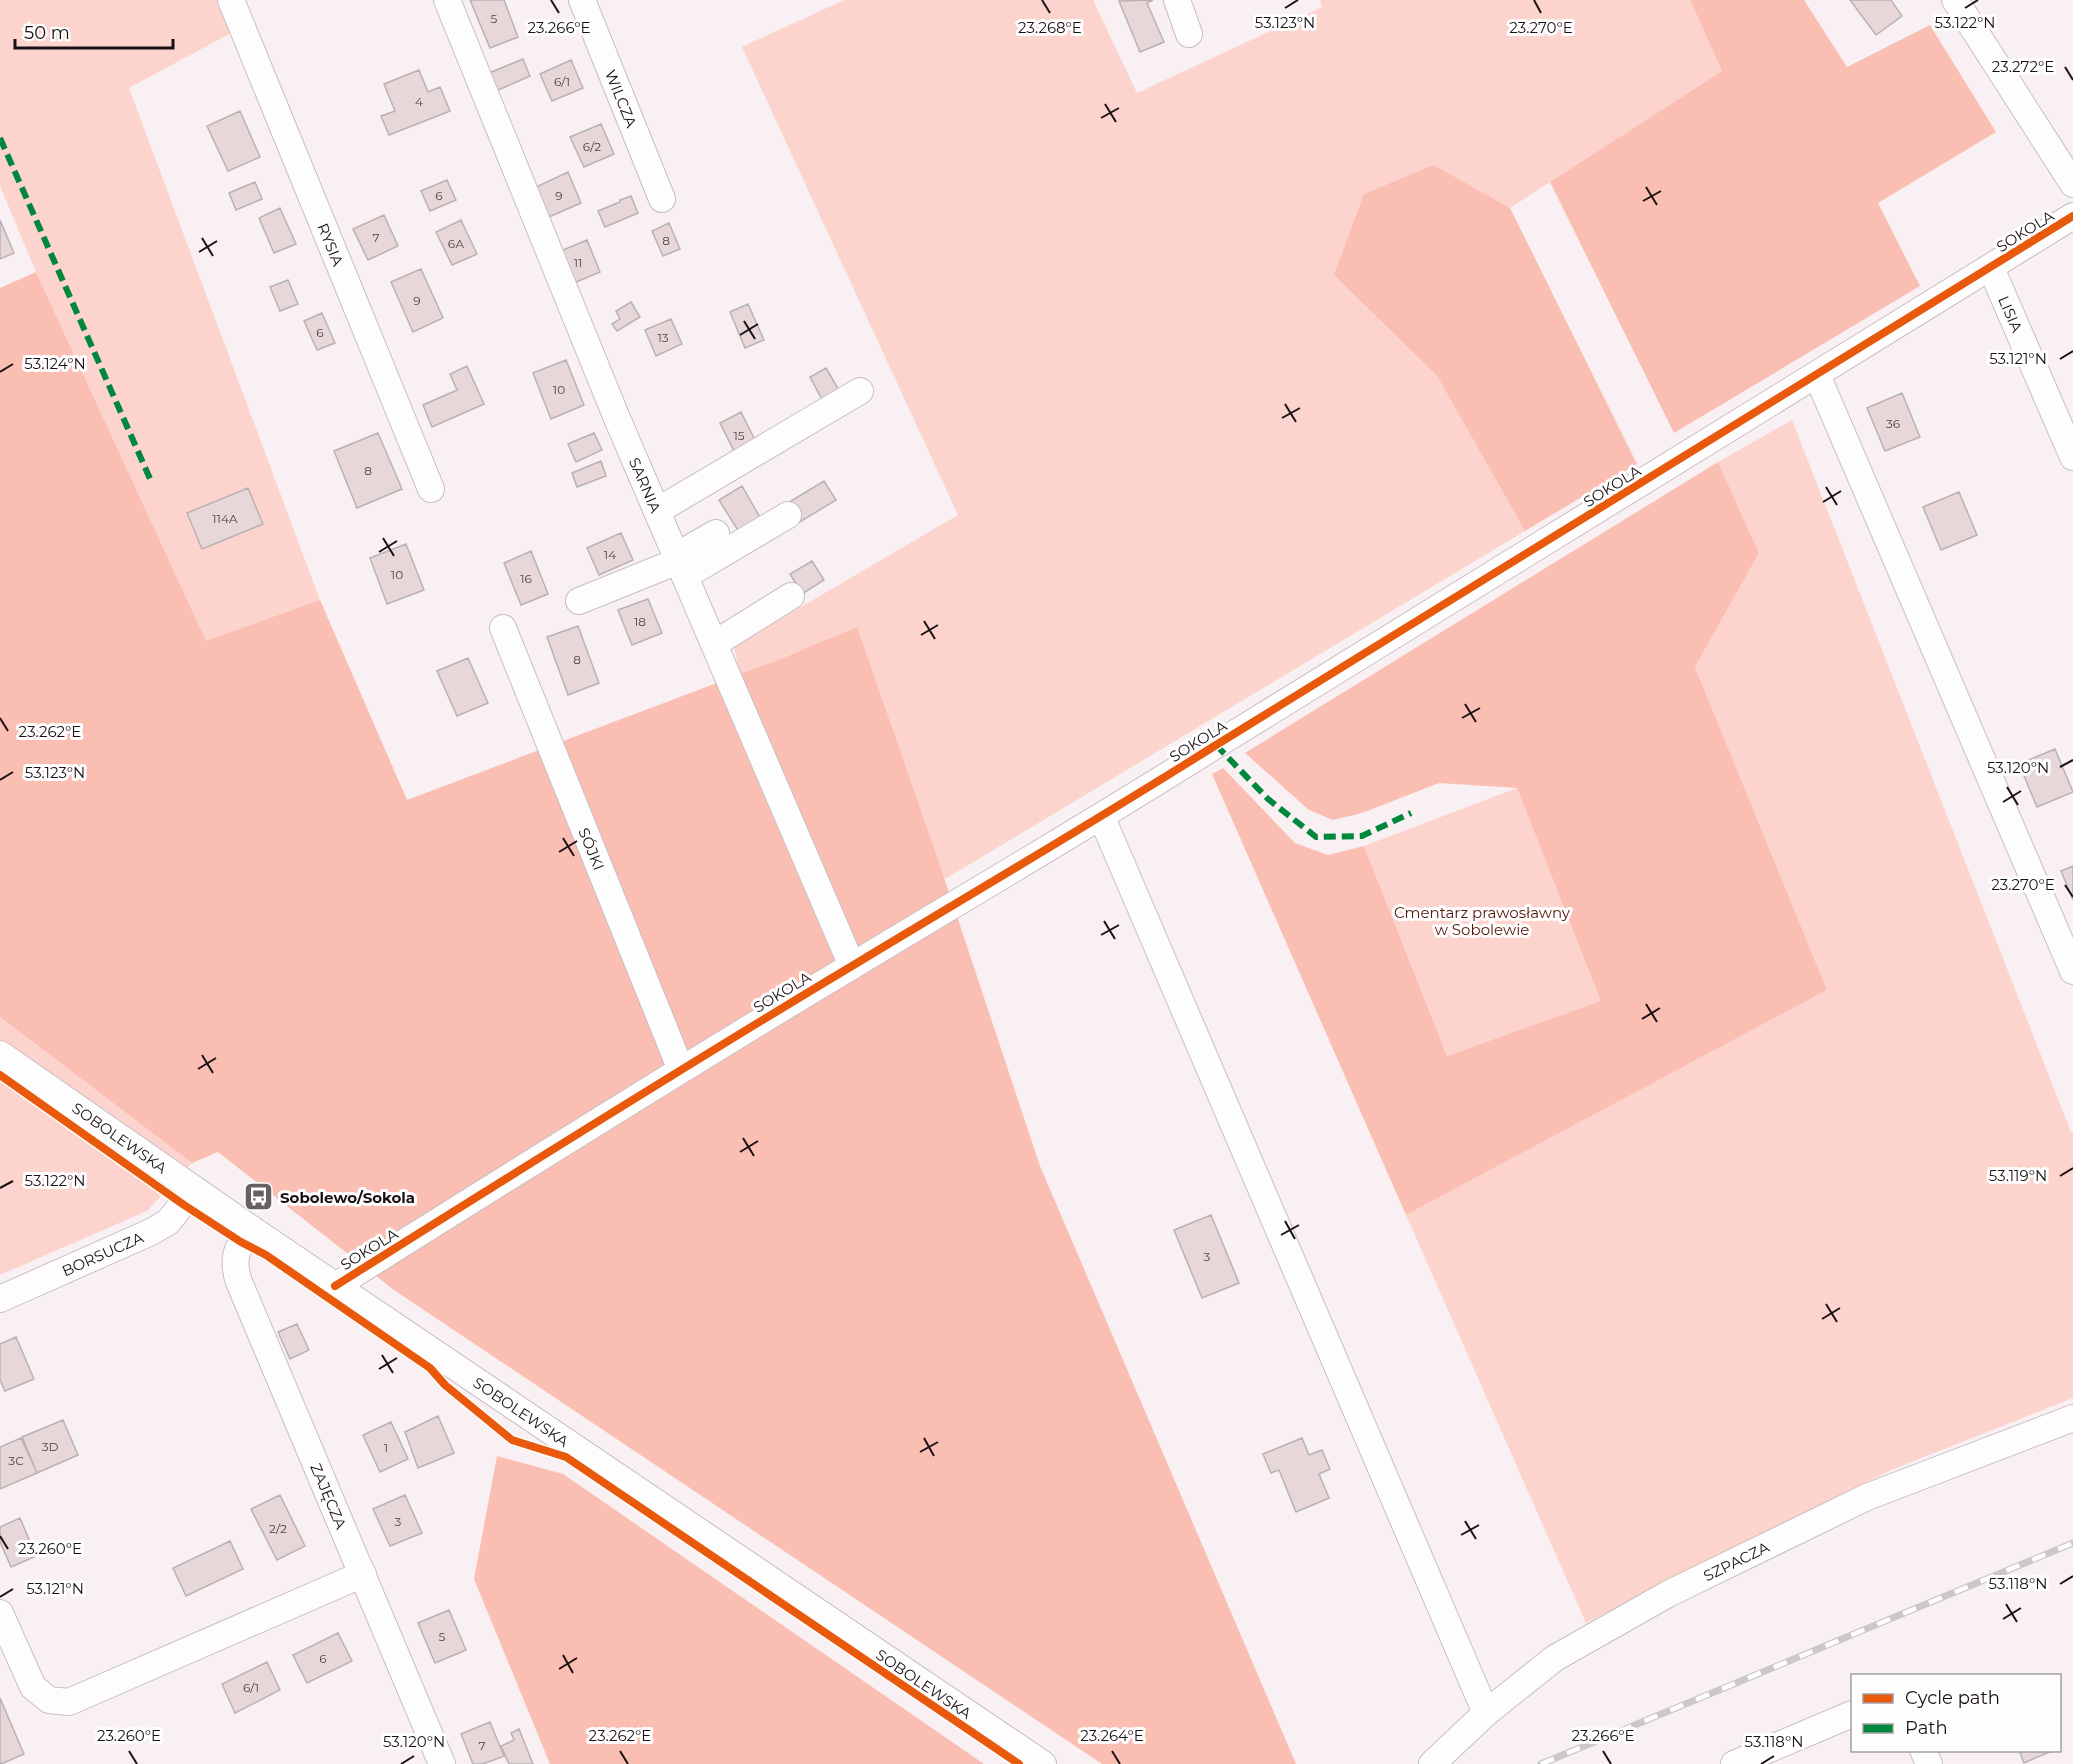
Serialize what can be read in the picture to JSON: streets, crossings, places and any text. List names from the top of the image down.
{
  "streets": {
    "street": [
      "WILCZA",
      "SOKOLA",
      "RYSIA",
      "LISIA",
      "SARNIA",
      "SÓJKI",
      "SOBOLEWSKA",
      "BORSUCZA",
      "ZAJĘCZA",
      "SZPACZA"
    ]
  },
  "crossings": [
    ["SOKOLA", "LISIA"],
    ["SOKOLA", "SARNIA"],
    ["SOKOLA", "SÓJKI"],
    ["SOKOLA", "SOBOLEWSKA"],
    ["SOBOLEWSKA", "BORSUCZA"],
    ["SOBOLEWSKA", "ZAJĘCZA"]
  ],
  "parks": ["Cmentarz prawosławny w Sobolewie"],
  "places": {
    "bus stop": ["Sobolewo/Sokola"]
  },
  "house_numbers": [
    "5",
    "6/1",
    "4",
    "6/2",
    "6",
    "9",
    "7",
    "8",
    "6А",
    "11",
    "9",
    "6",
    "13",
    "10",
    "36",
    "15",
    "8",
    "114А",
    "14",
    "10",
    "16",
    "18",
    "8",
    "3",
    "3D",
    "1",
    "3C",
    "3",
    "2/2",
    "5",
    "6",
    "6/1",
    "7"
  ],
  "legend": ["Cycle path", "Path"],
  "scale_bar": "50 m",
  "coordinates": [
    "53.123°N",
    "53.122°N",
    "23.266°E",
    "23.268°E",
    "23.270°E",
    "23.272°E",
    "53.121°N",
    "53.124°N",
    "23.262°E",
    "53.120°N",
    "53.119°N",
    "23.260°E",
    "53.118°N",
    "23.264°E"
  ]
}
